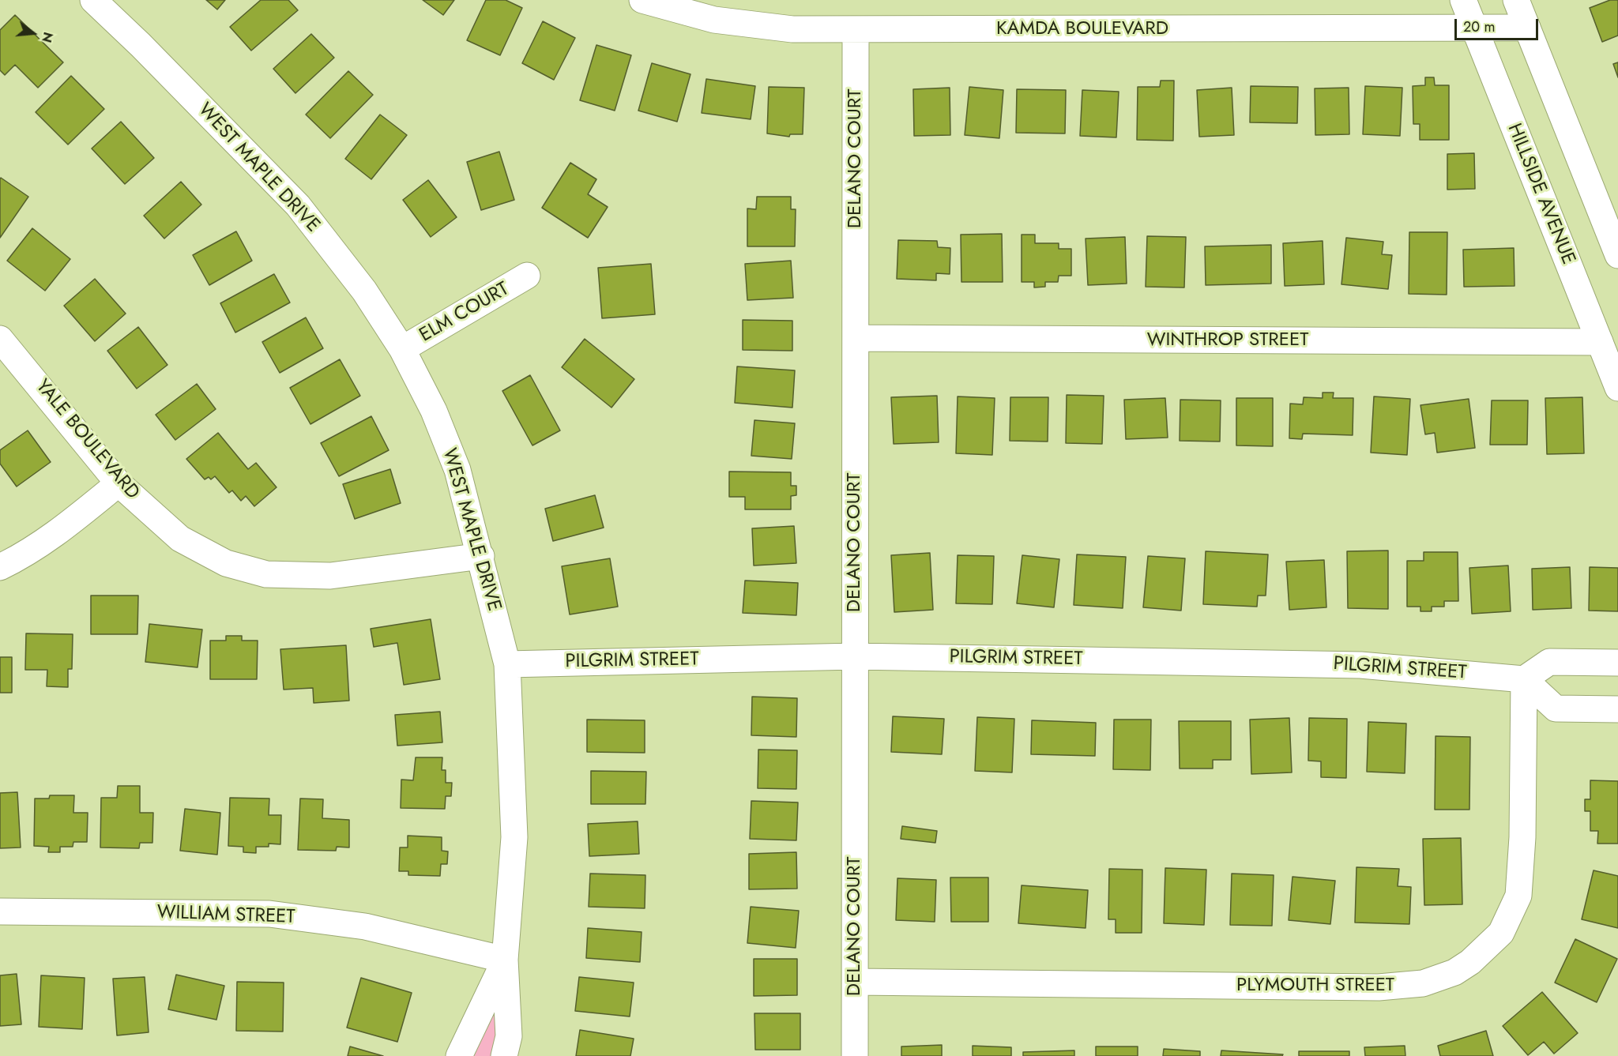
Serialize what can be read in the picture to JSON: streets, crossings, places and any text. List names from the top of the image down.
{
  "streets": {
    "street": [
      "KAMDA BOULEVARD",
      "DELANO COURT",
      "WEST MAPLE DRIVE",
      "HILLSIDE AVENUE",
      "ELM COURT",
      "WINTHROP STREET",
      "YALE BOULEVARD",
      "PILGRIM STREET",
      "WILLIAM STREET",
      "PLYMOUTH STREET"
    ]
  },
  "crossings": [
    ["KAMDA BOULEVARD", "DELANO COURT"],
    ["KAMDA BOULEVARD", "HILLSIDE AVENUE"],
    ["DELANO COURT", "WINTHROP STREET"],
    ["DELANO COURT", "PILGRIM STREET"],
    ["DELANO COURT", "PLYMOUTH STREET"],
    ["WEST MAPLE DRIVE", "ELM COURT"],
    ["WEST MAPLE DRIVE", "YALE BOULEVARD"],
    ["WEST MAPLE DRIVE", "PILGRIM STREET"],
    ["WEST MAPLE DRIVE", "WILLIAM STREET"],
    ["HILLSIDE AVENUE", "WINTHROP STREET"],
    ["PILGRIM STREET", "PLYMOUTH STREET"]
  ],
  "scale_bar": "20 m",
  "north": "right"
}
